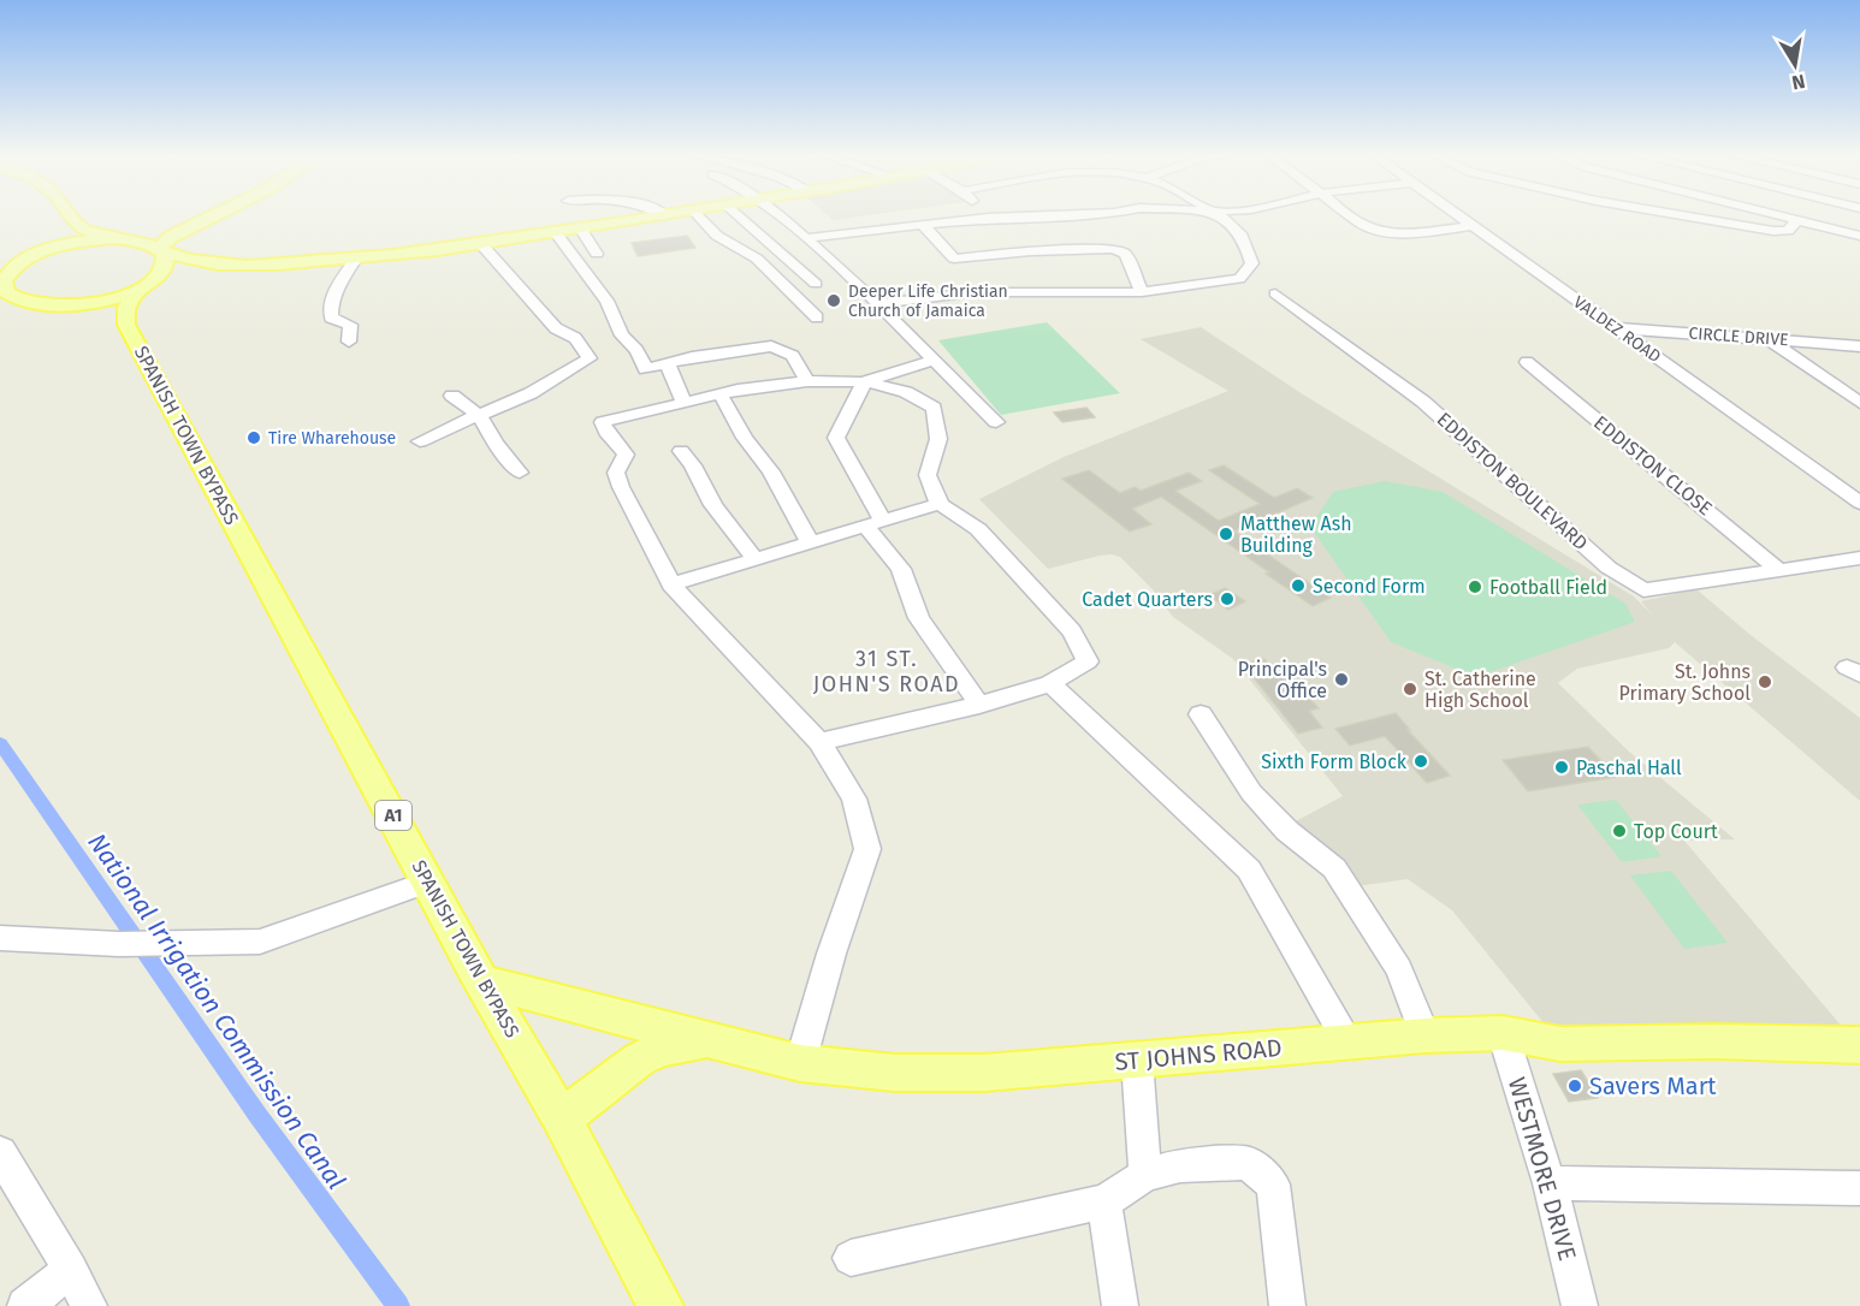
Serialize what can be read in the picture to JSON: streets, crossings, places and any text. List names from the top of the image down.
{
  "streets": {
    "main road": ["SPANISH TOWN BYPASS", "A1", "ST JOHNS ROAD"],
    "street": [
      "VALDEZ ROAD",
      "CIRCLE DRIVE",
      "EDDISTON CLOSE",
      "EDDISTON BOULEVARD",
      "WESTMORE DRIVE"
    ]
  },
  "crossings": [
    ["VALDEZ ROAD", "CIRCLE DRIVE"],
    ["SPANISH TOWN BYPASS", "ST JOHNS ROAD"],
    ["EDDISTON CLOSE", "EDDISTON BOULEVARD"],
    ["ST JOHNS ROAD", "WESTMORE DRIVE"]
  ],
  "districts": ["31 ST. JOHN'S ROAD"],
  "water": ["National Irrigation Commission Canal"],
  "places": [
    "Deeper Life Christian Church of Jamaica",
    "Tire Wharehouse",
    "Matthew Ash Building",
    "Second Form",
    "Football Field",
    "Cadet Quarters",
    "Principal's Office",
    "St. Johns Primary School",
    "St. Catherine High School",
    "Sixth Form Block",
    "Paschal Hall",
    "Top Court",
    "Savers Mart"
  ],
  "north": "bottom"
}
